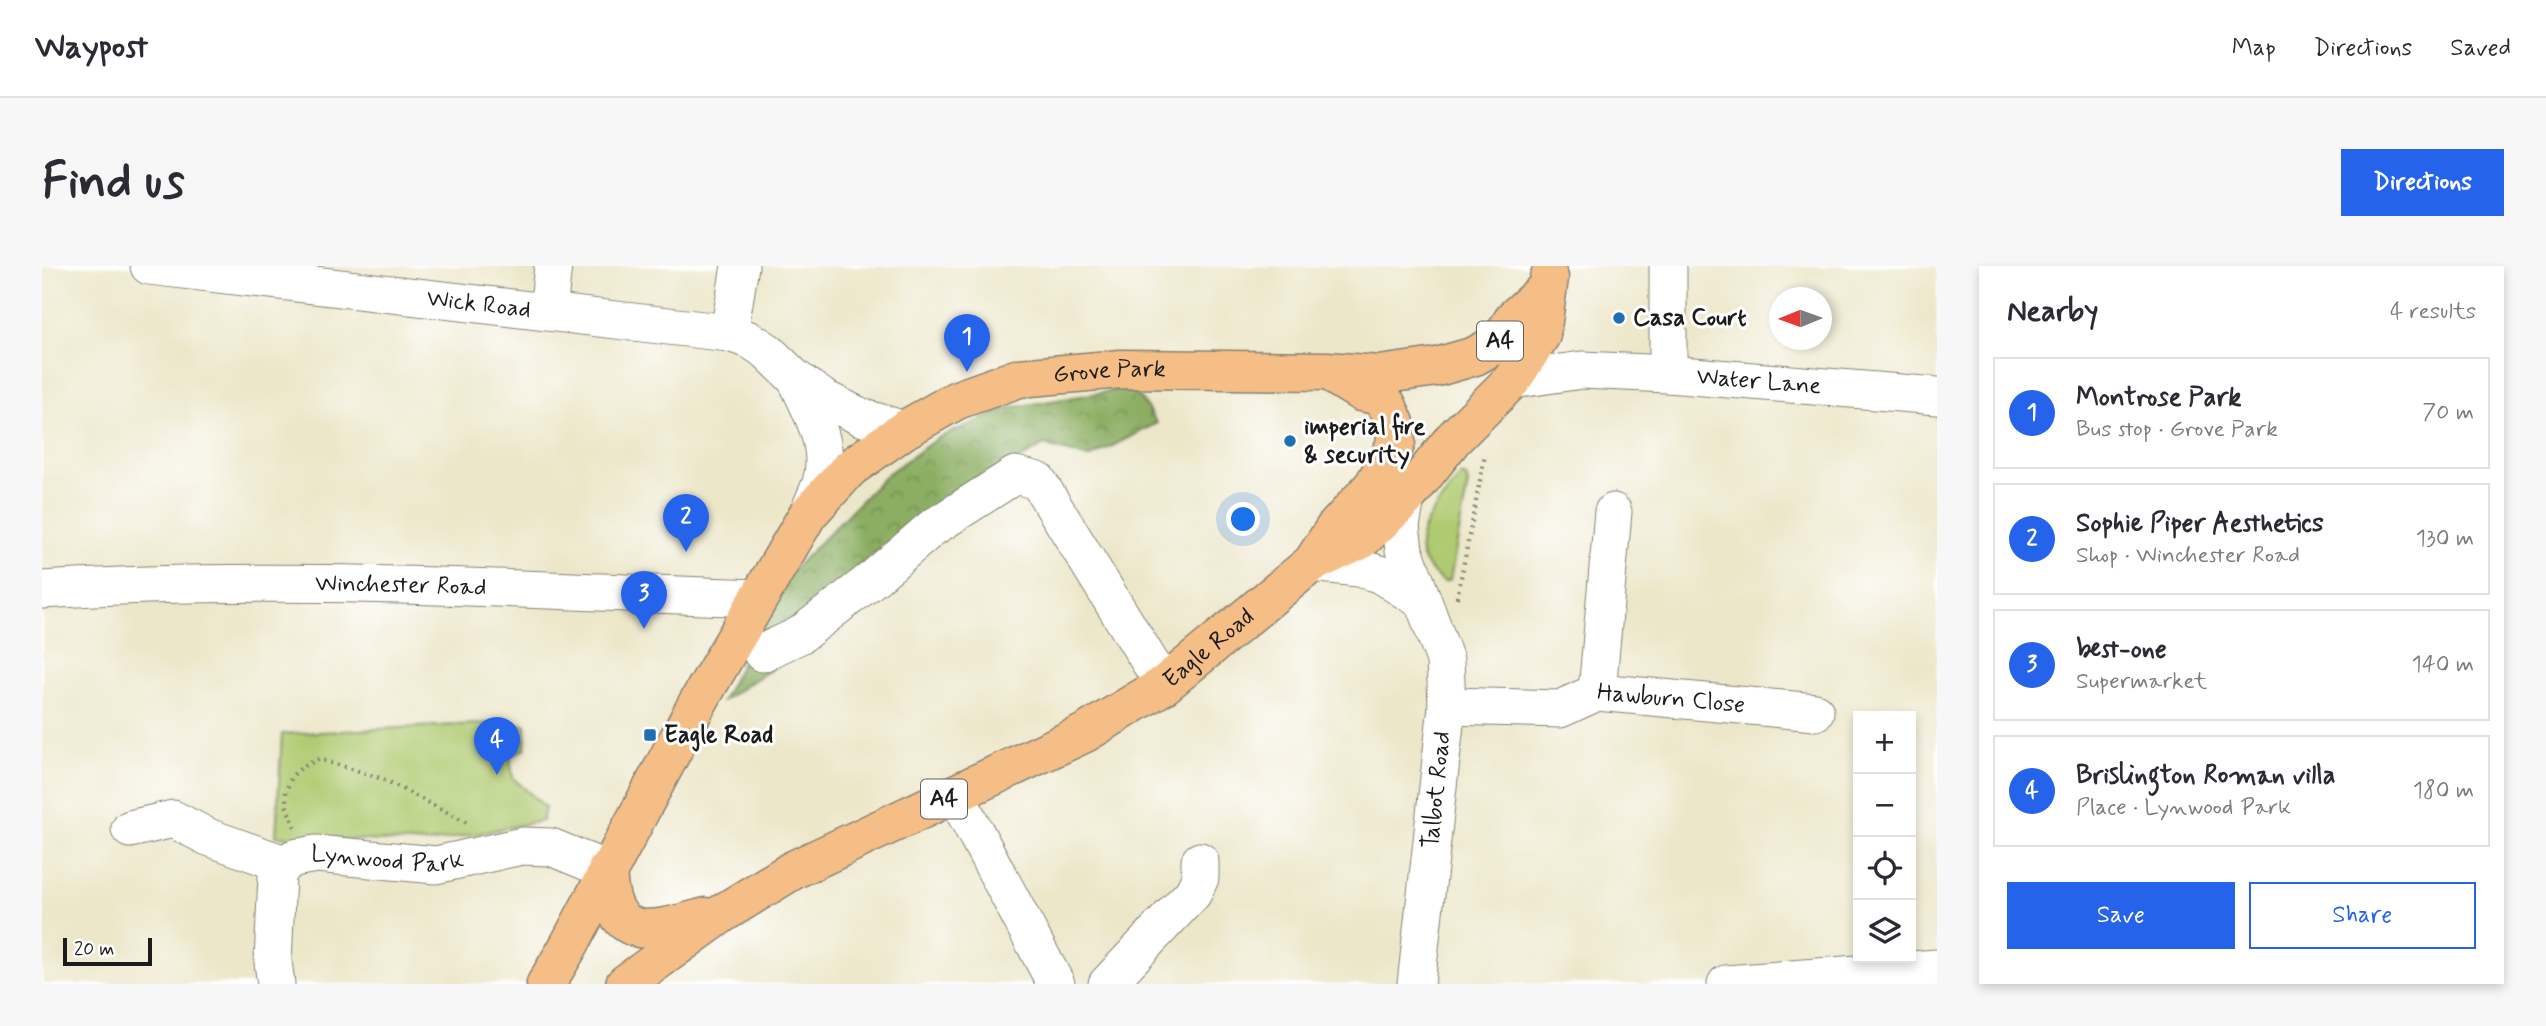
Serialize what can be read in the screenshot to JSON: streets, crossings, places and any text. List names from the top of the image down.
{
  "streets": {
    "highway": ["A4", "Grove Park", "Eagle Road"],
    "street": [
      "Wick Road",
      "Water Lane",
      "Winchester Road",
      "Hawburn Close",
      "Talbot Road",
      "Lynwood Park"
    ]
  },
  "crossings": [
    ["Wick Road", "A4"],
    ["Wick Road", "Grove Park"],
    ["A4", "Grove Park"],
    ["A4", "Water Lane"],
    ["A4", "Winchester Road"],
    ["A4", "Eagle Road"],
    ["A4", "Lynwood Park"],
    ["Grove Park", "Eagle Road"],
    ["Water Lane", "Eagle Road"],
    ["Eagle Road", "Talbot Road"],
    ["Eagle Road", "Lynwood Park"],
    ["Hawburn Close", "Talbot Road"]
  ],
  "places": {
    "other": ["Casa Court", "imperial fire & security"],
    "transit": ["Eagle Road"]
  },
  "scale_bar": "20 m",
  "north": "left",
  "page": {
    "header": "Waypost",
    "nav": ["Map", "Directions", "Saved"],
    "buttons": [
      "Directions",
      ["Save", "Share"]
    ],
    "title": "Find us",
    "heading": ["Nearby", "4 results"],
    "pins": [
      "1",
      "2",
      "3",
      "4"
    ],
    "list": [
      {
        "mark": "1",
        "name": "Montrose Park",
        "note": "Bus stop · Grove Park",
        "value": "70 m"
      },
      {
        "mark": "2",
        "name": "Sophie Piper Aesthetics",
        "note": "Shop · Winchester Road",
        "value": "130 m"
      },
      {
        "mark": "3",
        "name": "best-one",
        "note": "Supermarket",
        "value": "140 m"
      },
      {
        "mark": "4",
        "name": "Brislington Roman villa",
        "note": "Place · Lynwood Park",
        "value": "180 m"
      }
    ],
    "map_buttons": ["+", "−"],
    "scale": "20 m"
  }
}
